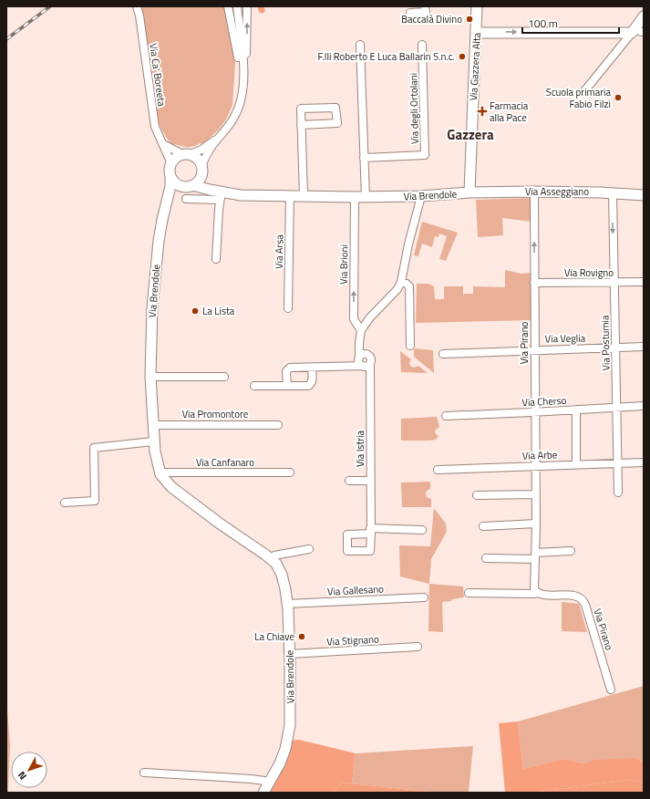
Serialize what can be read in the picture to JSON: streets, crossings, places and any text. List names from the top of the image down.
{
  "streets": {
    "street": [
      "Via Gazzera Alta",
      "Via Ca' Boreeta",
      "Via degli Ortolani",
      "Via Asseggiano",
      "Via Brendole",
      "Via Arsa",
      "Via Brioni",
      "Via Rovigno",
      "Via Veglia",
      "Via Pirano",
      "Via Postumia",
      "Via Cherso",
      "Via Promontore",
      "Via Istria",
      "Via Arbe",
      "Via Canfanaro",
      "Via Gallesano",
      "Via Stignano"
    ]
  },
  "crossings": [
    ["Via Gazzera Alta", "Via Asseggiano"],
    ["Via Gazzera Alta", "Via Brendole"],
    ["Via Ca' Boreeta", "Via Brendole"],
    ["Via Asseggiano", "Via Brendole"],
    ["Via Asseggiano", "Via Pirano"],
    ["Via Asseggiano", "Via Postumia"],
    ["Via Brendole", "Via Arsa"],
    ["Via Brendole", "Via Brioni"],
    ["Via Brendole", "Via Promontore"],
    ["Via Brendole", "Via Canfanaro"],
    ["Via Brendole", "Via Gallesano"],
    ["Via Brendole", "Via Stignano"],
    ["Via Brioni", "Via Istria"],
    ["Via Rovigno", "Via Pirano"],
    ["Via Rovigno", "Via Postumia"],
    ["Via Veglia", "Via Pirano"],
    ["Via Veglia", "Via Postumia"],
    ["Via Pirano", "Via Cherso"],
    ["Via Pirano", "Via Arbe"],
    ["Via Postumia", "Via Cherso"],
    ["Via Postumia", "Via Arbe"]
  ],
  "districts": ["Gazzera"],
  "places": {
    "other": [
      "Baccalà Divino",
      "F.lli Roberto E Luca Ballarin S.n.c.",
      "Scuola primaria Fabio Filzi",
      "La Lista",
      "La Chiave"
    ],
    "health": ["Farmacia alla Pace"]
  },
  "scale_bar": "100 m",
  "north": "bottom left"
}
